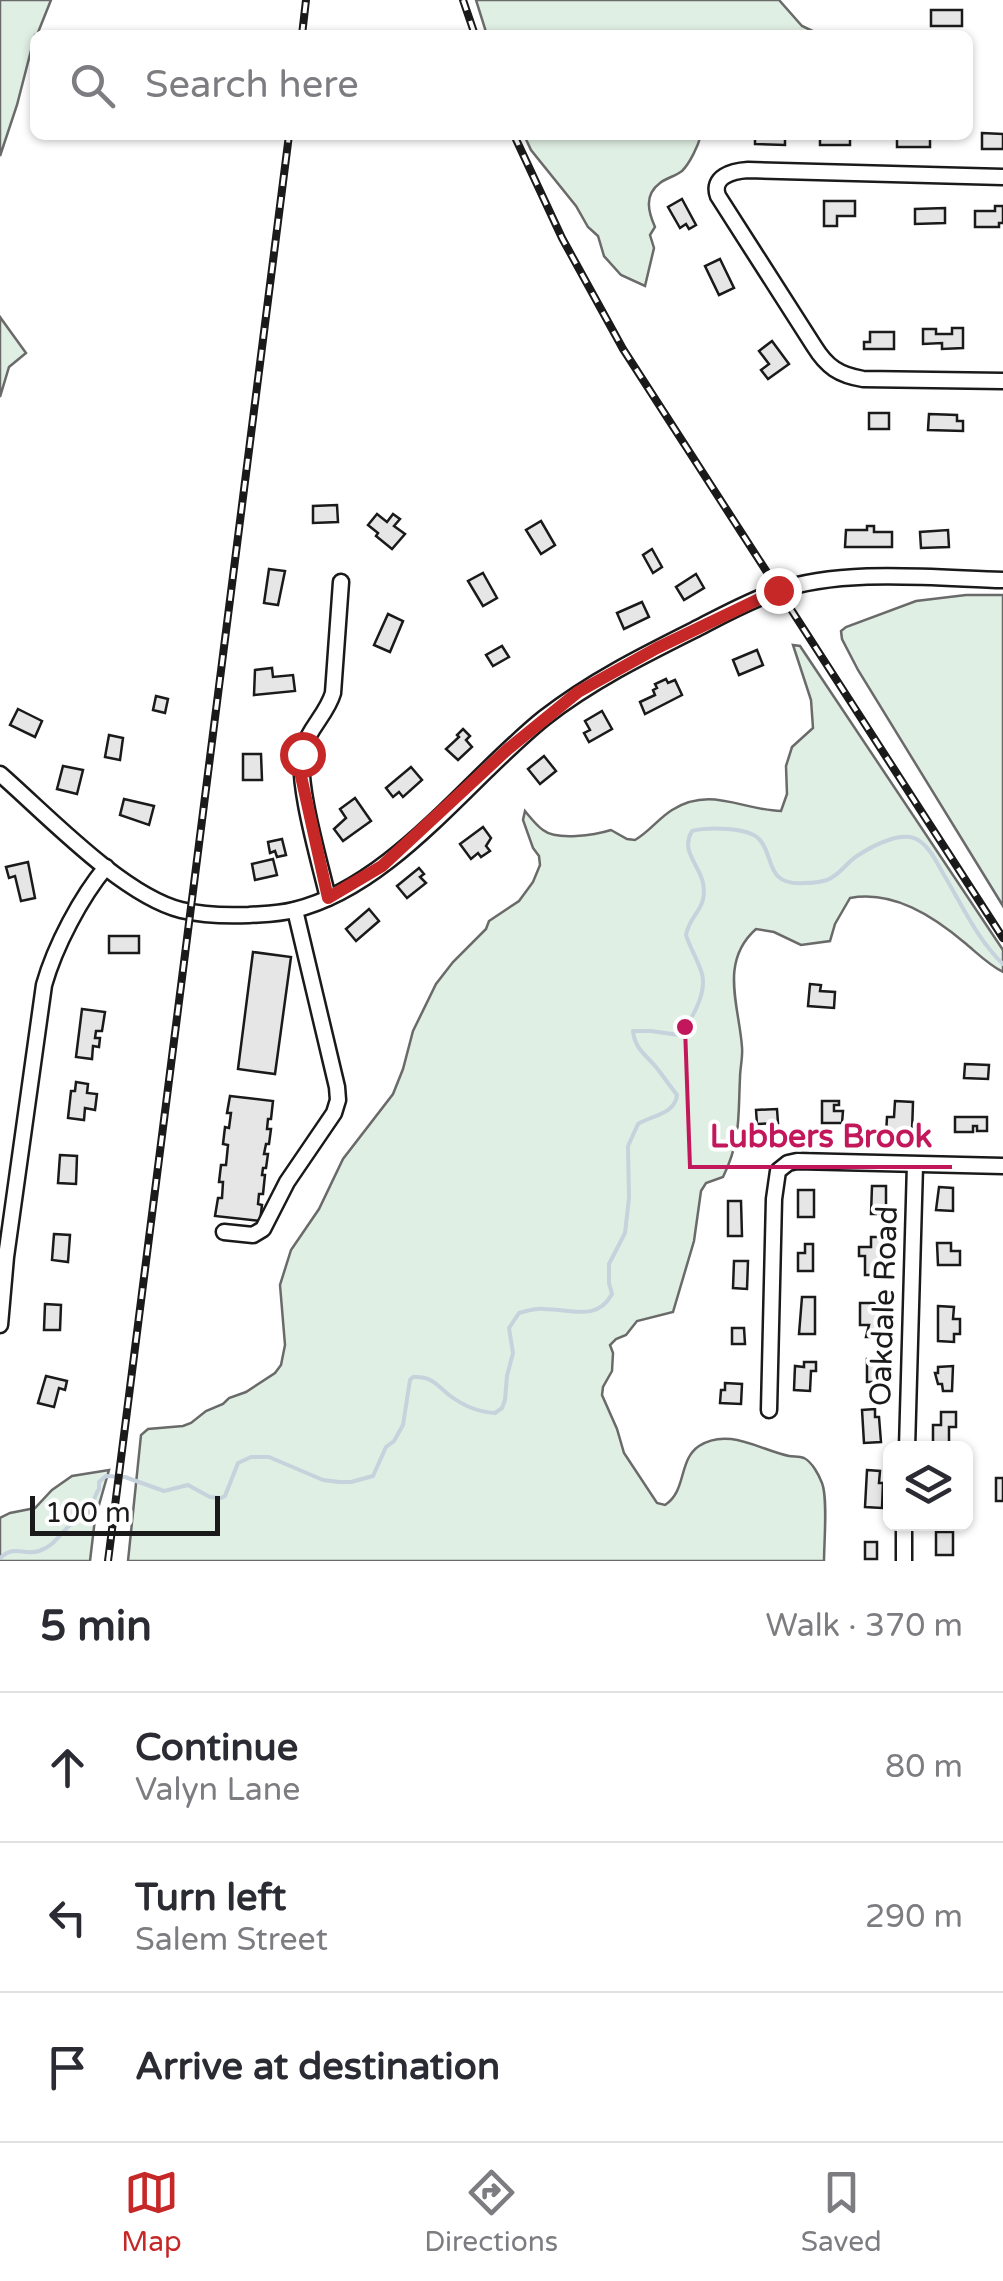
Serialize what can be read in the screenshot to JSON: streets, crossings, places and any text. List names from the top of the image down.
{
  "streets": {
    "street": ["Oakdale Road"]
  },
  "places": ["Lubbers Brook"],
  "scale_bar": "100 m",
  "page": {
    "search": "Search here",
    "scale": "100 m",
    "heading": ["5 min", "Walk · 370 m"],
    "list": [
      ["Continue", "Valyn Lane", "80 m"],
      ["Turn left", "Salem Street", "290 m"],
      "Arrive at destination"
    ],
    "nav": ["Map", "Directions", "Saved"]
  }
}
